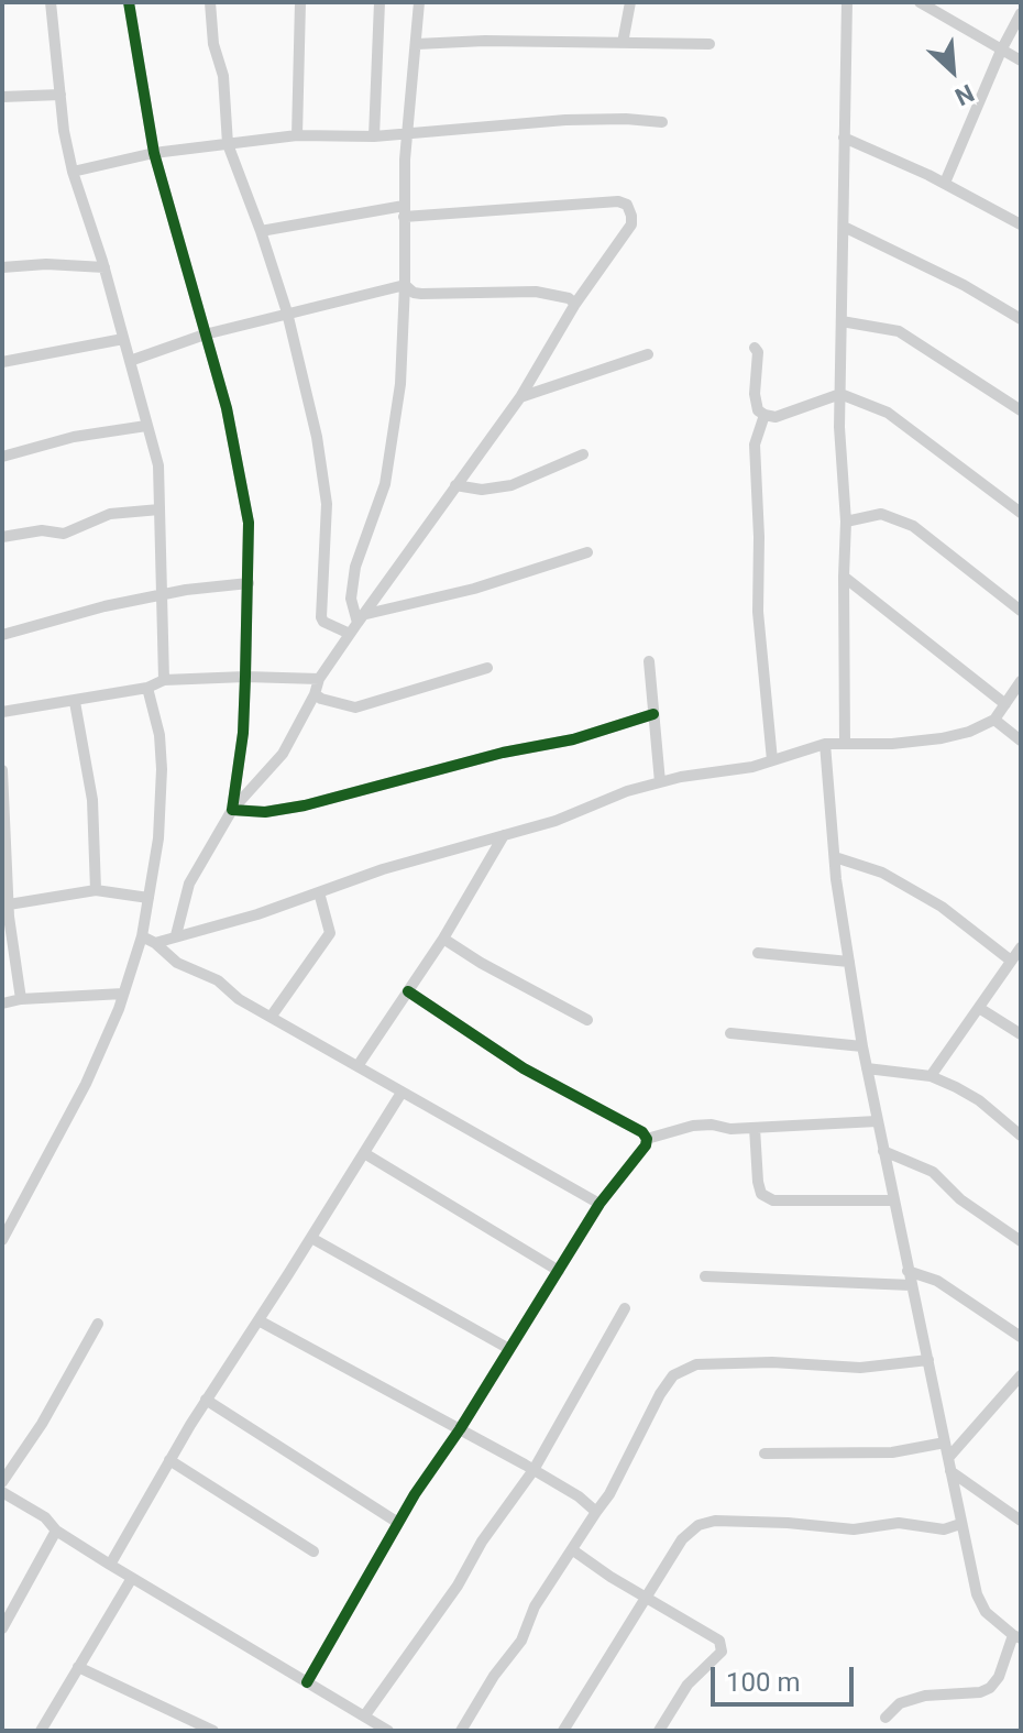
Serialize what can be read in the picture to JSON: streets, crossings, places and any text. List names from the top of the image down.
{
  "scale_bar": "100 m",
  "north": "bottom right"
}
